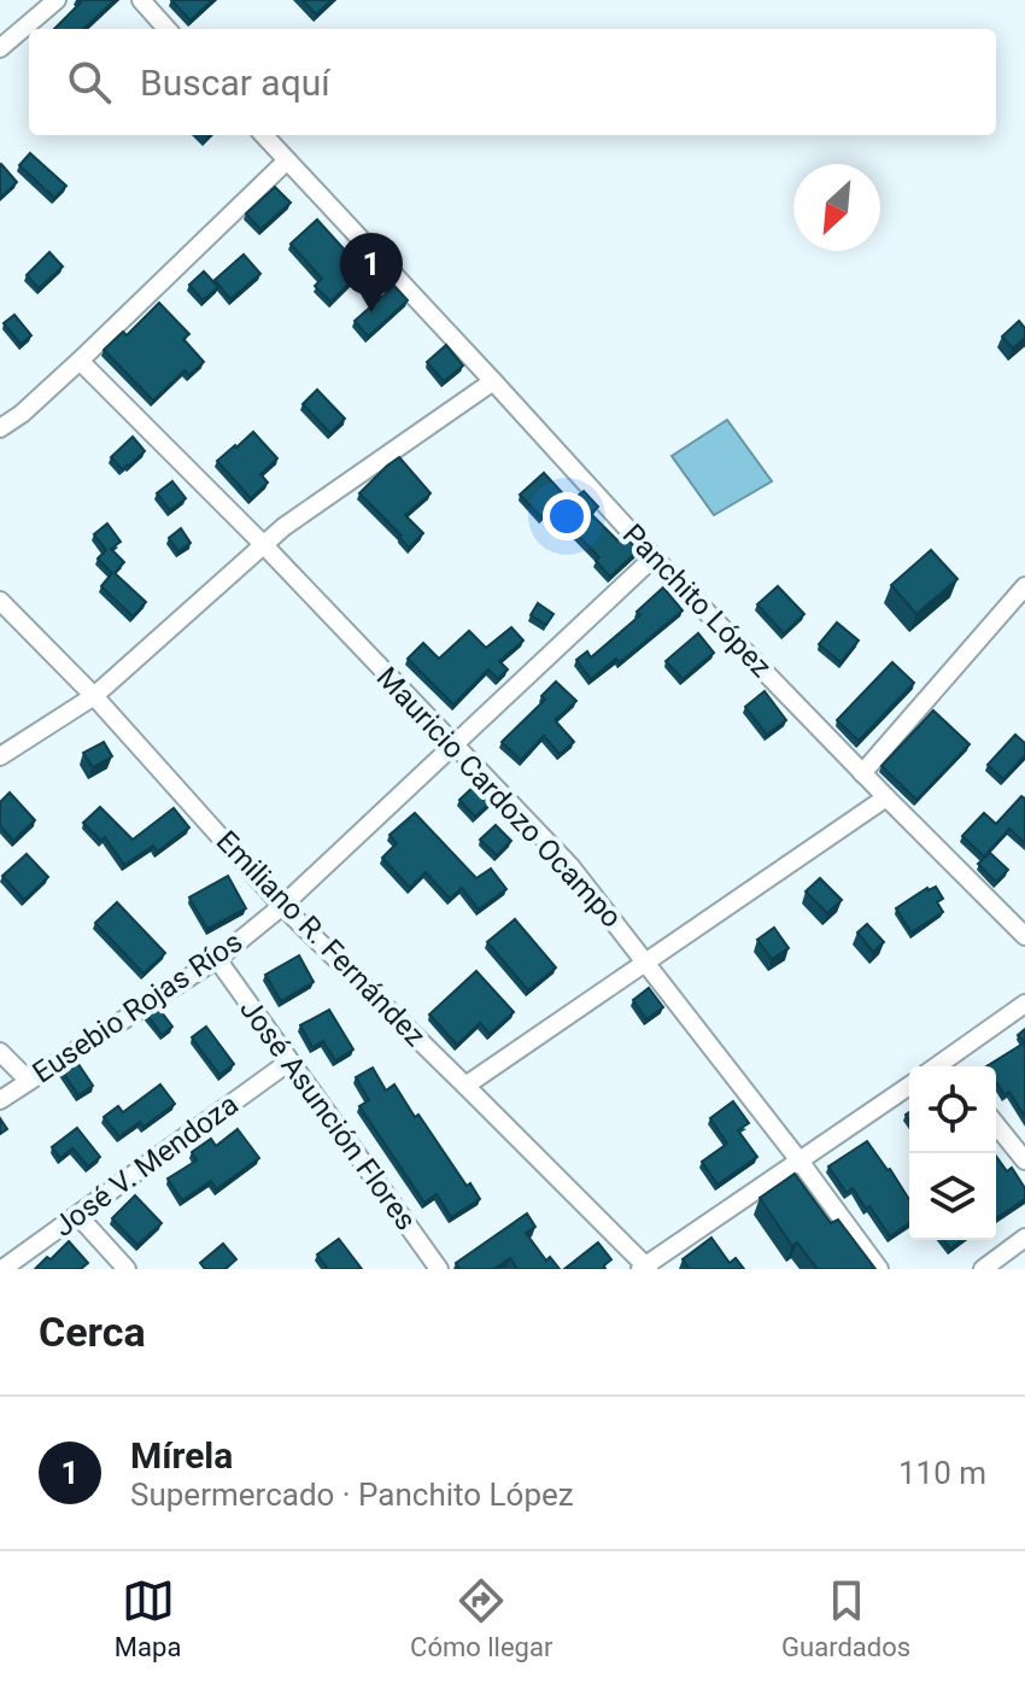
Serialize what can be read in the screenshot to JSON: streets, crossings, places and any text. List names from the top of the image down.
{
  "streets": {
    "street": [
      "Panchito López",
      "Mauricio Cardozo Ocampo",
      "Emiliano R. Fernández",
      "Eusebio Rojas Ríos",
      "José Asunción Flores",
      "José V. Mendoza"
    ]
  },
  "crossings": [
    ["Panchito López", "Eusebio Rojas Ríos"],
    ["Mauricio Cardozo Ocampo", "Eusebio Rojas Ríos"],
    ["Emiliano R. Fernández", "Eusebio Rojas Ríos"],
    ["Eusebio Rojas Ríos", "José Asunción Flores"],
    ["José Asunción Flores", "José V. Mendoza"]
  ],
  "north": "bottom left",
  "page": {
    "search": "Buscar aquí",
    "pins": "1",
    "heading": "Cerca",
    "list": [
      {
        "mark": "1",
        "name": "Mírela",
        "note": "Supermercado · Panchito López",
        "value": "110 m"
      }
    ],
    "nav": ["Mapa", "Cómo llegar", "Guardados"]
  }
}
